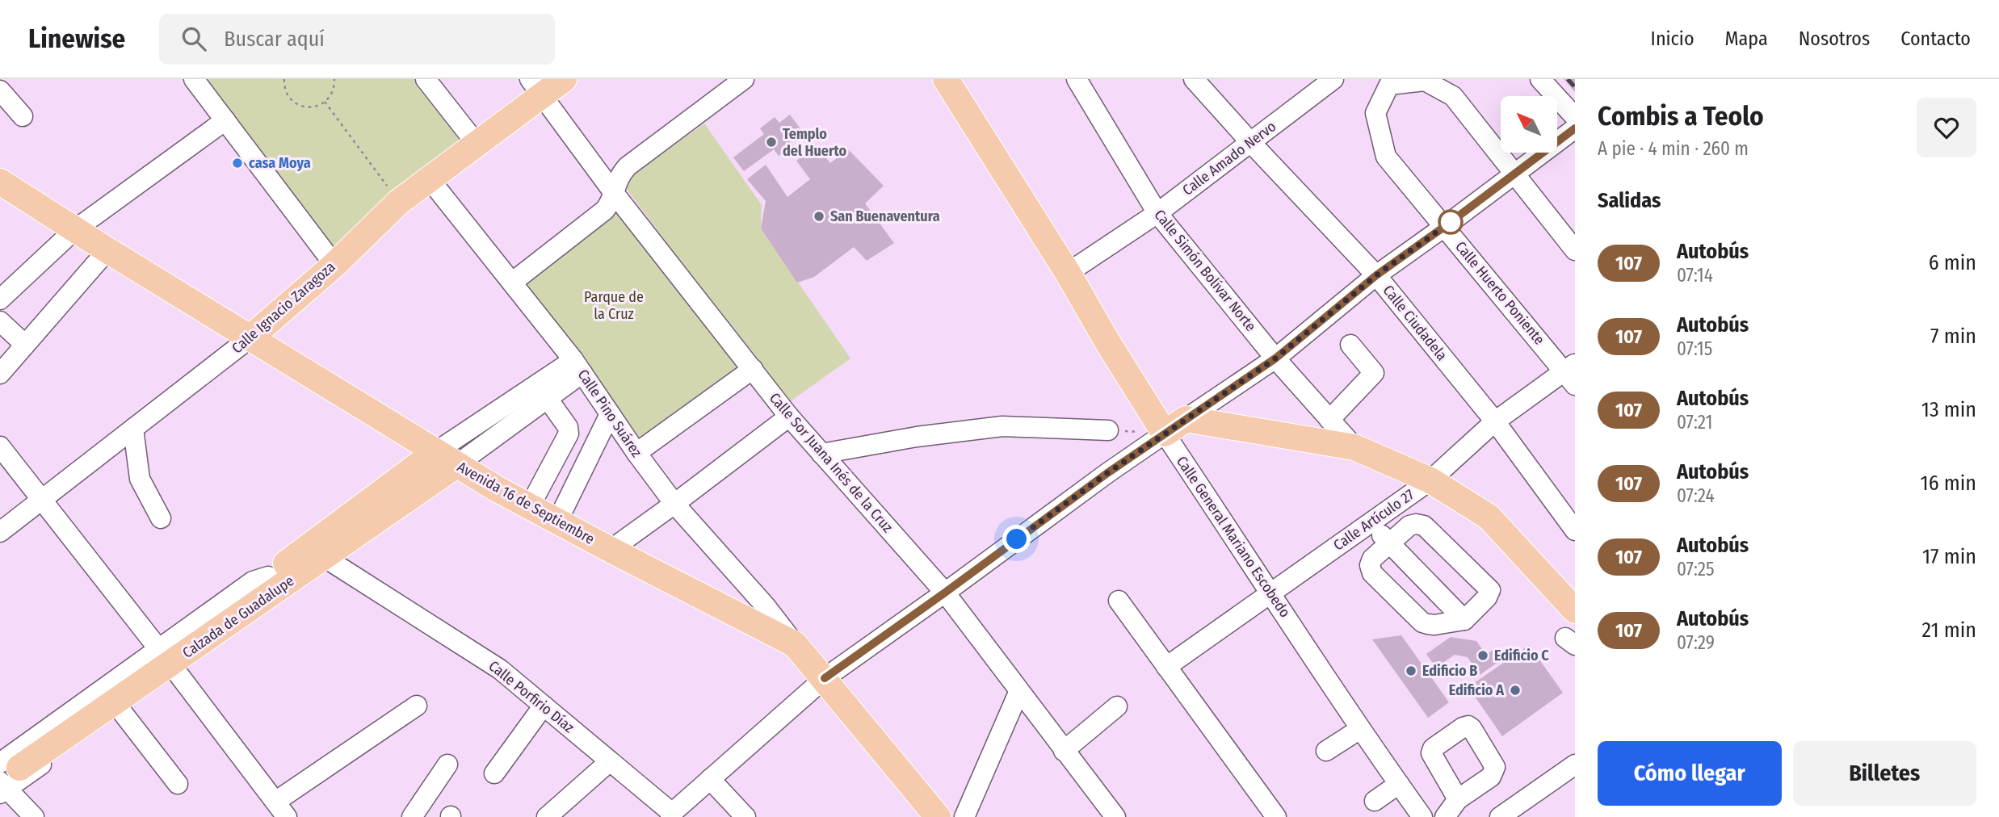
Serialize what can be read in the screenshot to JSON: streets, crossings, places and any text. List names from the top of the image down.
{
  "streets": {
    "main road": [
      "Calle Ignacio Zaragoza",
      "Avenida 16 de Septiembre",
      "Calle General Mariano Escobedo",
      "Calzada de Guadalupe"
    ],
    "street": [
      "Calle Amado Nervo",
      "Calle Simón Bolívar Norte",
      "Calle Huerto Poniente",
      "Calle Ciudadela",
      "Calle Pino Suárez",
      "Calle Sor Juana Inés de la Cruz",
      "Calle Artículo 27",
      "Calle Porfirio Díaz"
    ]
  },
  "crossings": [
    ["Calle Amado Nervo", "Calle Simón Bolívar Norte"],
    ["Calle Amado Nervo", "Calle Ciudadela"],
    ["Calle Amado Nervo", "Calle General Mariano Escobedo"],
    ["Calle Huerto Poniente", "Calle Artículo 27"],
    ["Calle Ignacio Zaragoza", "Calle Pino Suárez"],
    ["Calle Ignacio Zaragoza", "Calle Sor Juana Inés de la Cruz"],
    ["Calle Ignacio Zaragoza", "Avenida 16 de Septiembre"],
    ["Calle Ciudadela", "Calle Artículo 27"],
    ["Calle Pino Suárez", "Avenida 16 de Septiembre"],
    ["Avenida 16 de Septiembre", "Calzada de Guadalupe"],
    ["Calle Artículo 27", "Calle General Mariano Escobedo"],
    ["Calzada de Guadalupe", "Calle Porfirio Díaz"]
  ],
  "parks": ["Parque de la Cruz"],
  "places": [
    "Templo del Huerto",
    "casa Moya",
    "San Buenaventura",
    "Edificio C",
    "Edificio B",
    "Edificio A"
  ],
  "lines": ["bus line 107"],
  "north": "top left",
  "page": {
    "header": "Linewise",
    "search": "Buscar aquí",
    "nav": [
      "Inicio",
      "Mapa",
      "Nosotros",
      "Contacto"
    ],
    "heading": [
      ["Combis a Teolo", "A pie · 4 min · 260 m"],
      "Salidas"
    ],
    "list": [
      {
        "mark": "107",
        "name": "Autobús",
        "note": "07:14",
        "value": "6 min"
      },
      {
        "mark": "107",
        "name": "Autobús",
        "note": "07:15",
        "value": "7 min"
      },
      {
        "mark": "107",
        "name": "Autobús",
        "note": "07:21",
        "value": "13 min"
      },
      {
        "mark": "107",
        "name": "Autobús",
        "note": "07:24",
        "value": "16 min"
      },
      {
        "mark": "107",
        "name": "Autobús",
        "note": "07:25",
        "value": "17 min"
      },
      {
        "mark": "107",
        "name": "Autobús",
        "note": "07:29",
        "value": "21 min"
      }
    ],
    "buttons": ["Cómo llegar", "Billetes"]
  }
}
